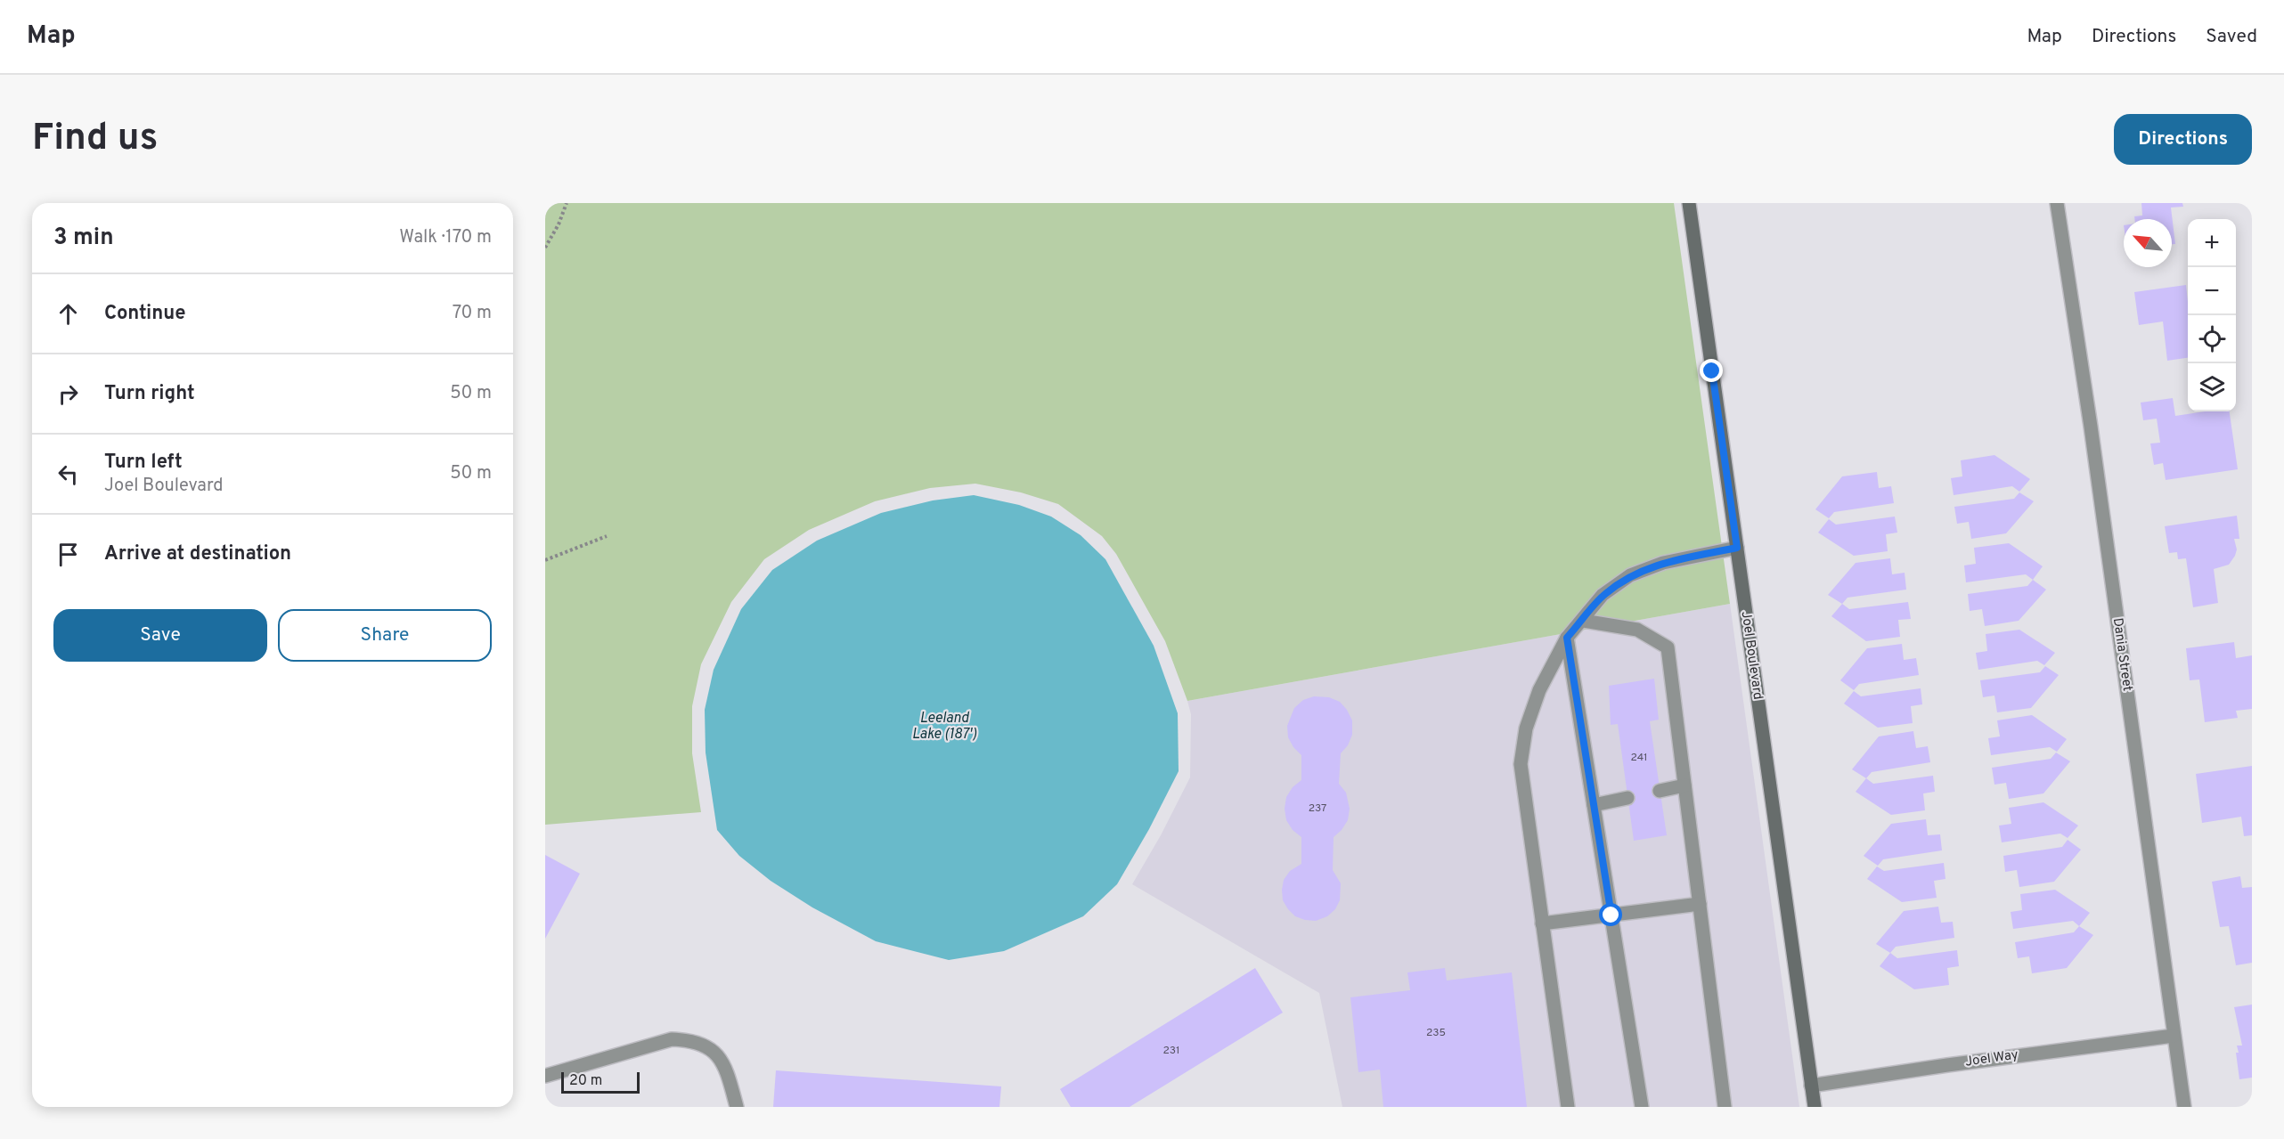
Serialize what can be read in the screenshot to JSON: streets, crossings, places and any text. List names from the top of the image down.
{
  "streets": {
    "main road": ["Joel Boulevard"],
    "street": ["Dania Street", "Joel Way"]
  },
  "crossings": [
    ["Dania Street", "Joel Way"],
    ["Joel Boulevard", "Joel Way"]
  ],
  "water": ["Leeland Lake (187')"],
  "house_numbers": [
    "241",
    "237",
    "235",
    "231"
  ],
  "scale_bar": "20 m",
  "north": "top left",
  "page": {
    "header": "Map",
    "nav": ["Map", "Directions", "Saved"],
    "buttons": [
      "Directions",
      ["Save", "Share"]
    ],
    "title": "Find us",
    "heading": ["3 min", "Walk · 170 m"],
    "map_buttons": ["+", "−"],
    "list": [
      ["Continue", "70 m"],
      ["Turn right", "50 m"],
      ["Turn left", "Joel Boulevard", "50 m"],
      "Arrive at destination"
    ],
    "scale": "20 m"
  }
}
